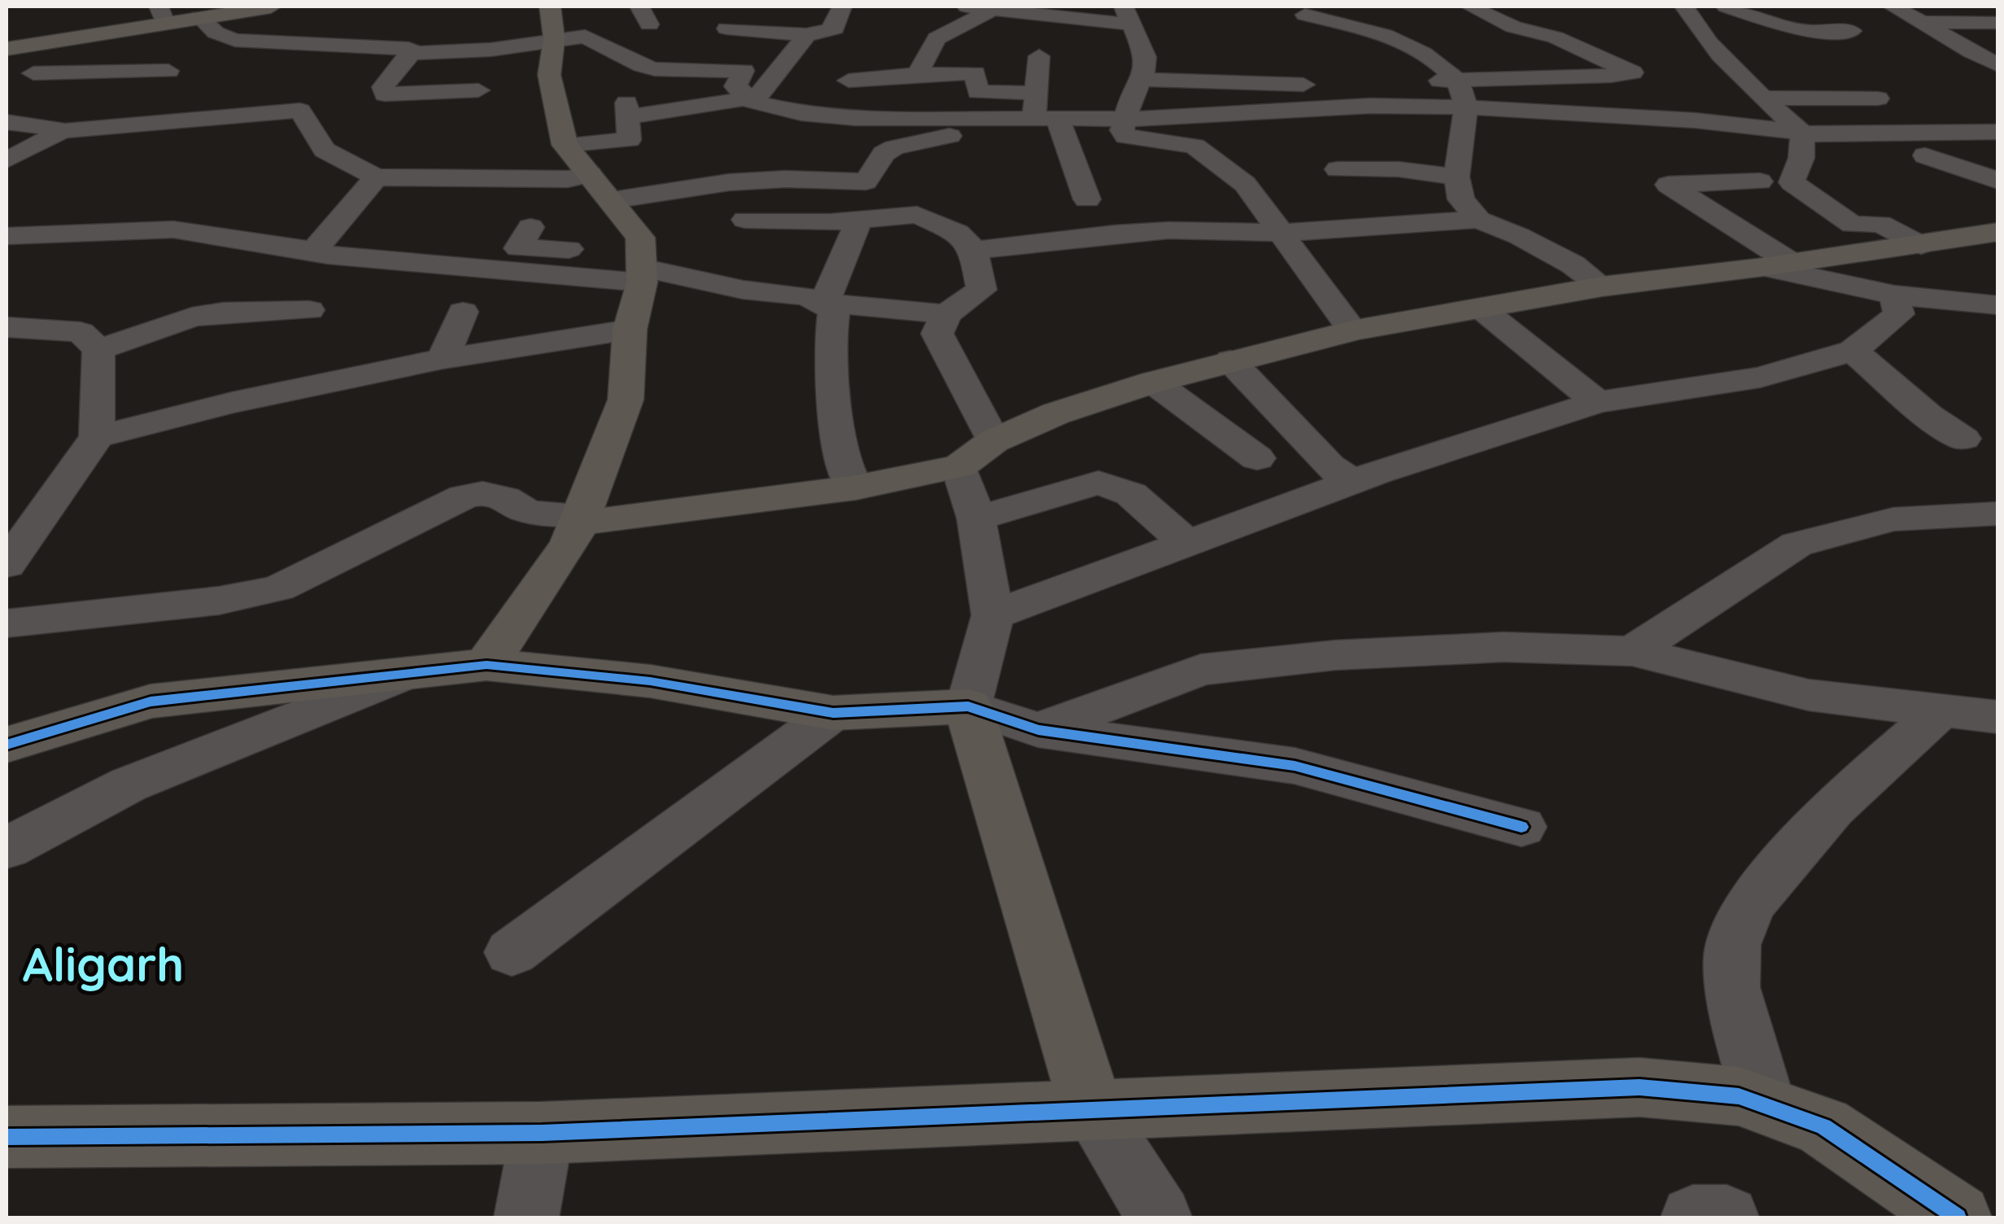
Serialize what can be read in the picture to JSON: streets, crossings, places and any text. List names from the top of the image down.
{
  "districts": ["Aligarh"]
}
